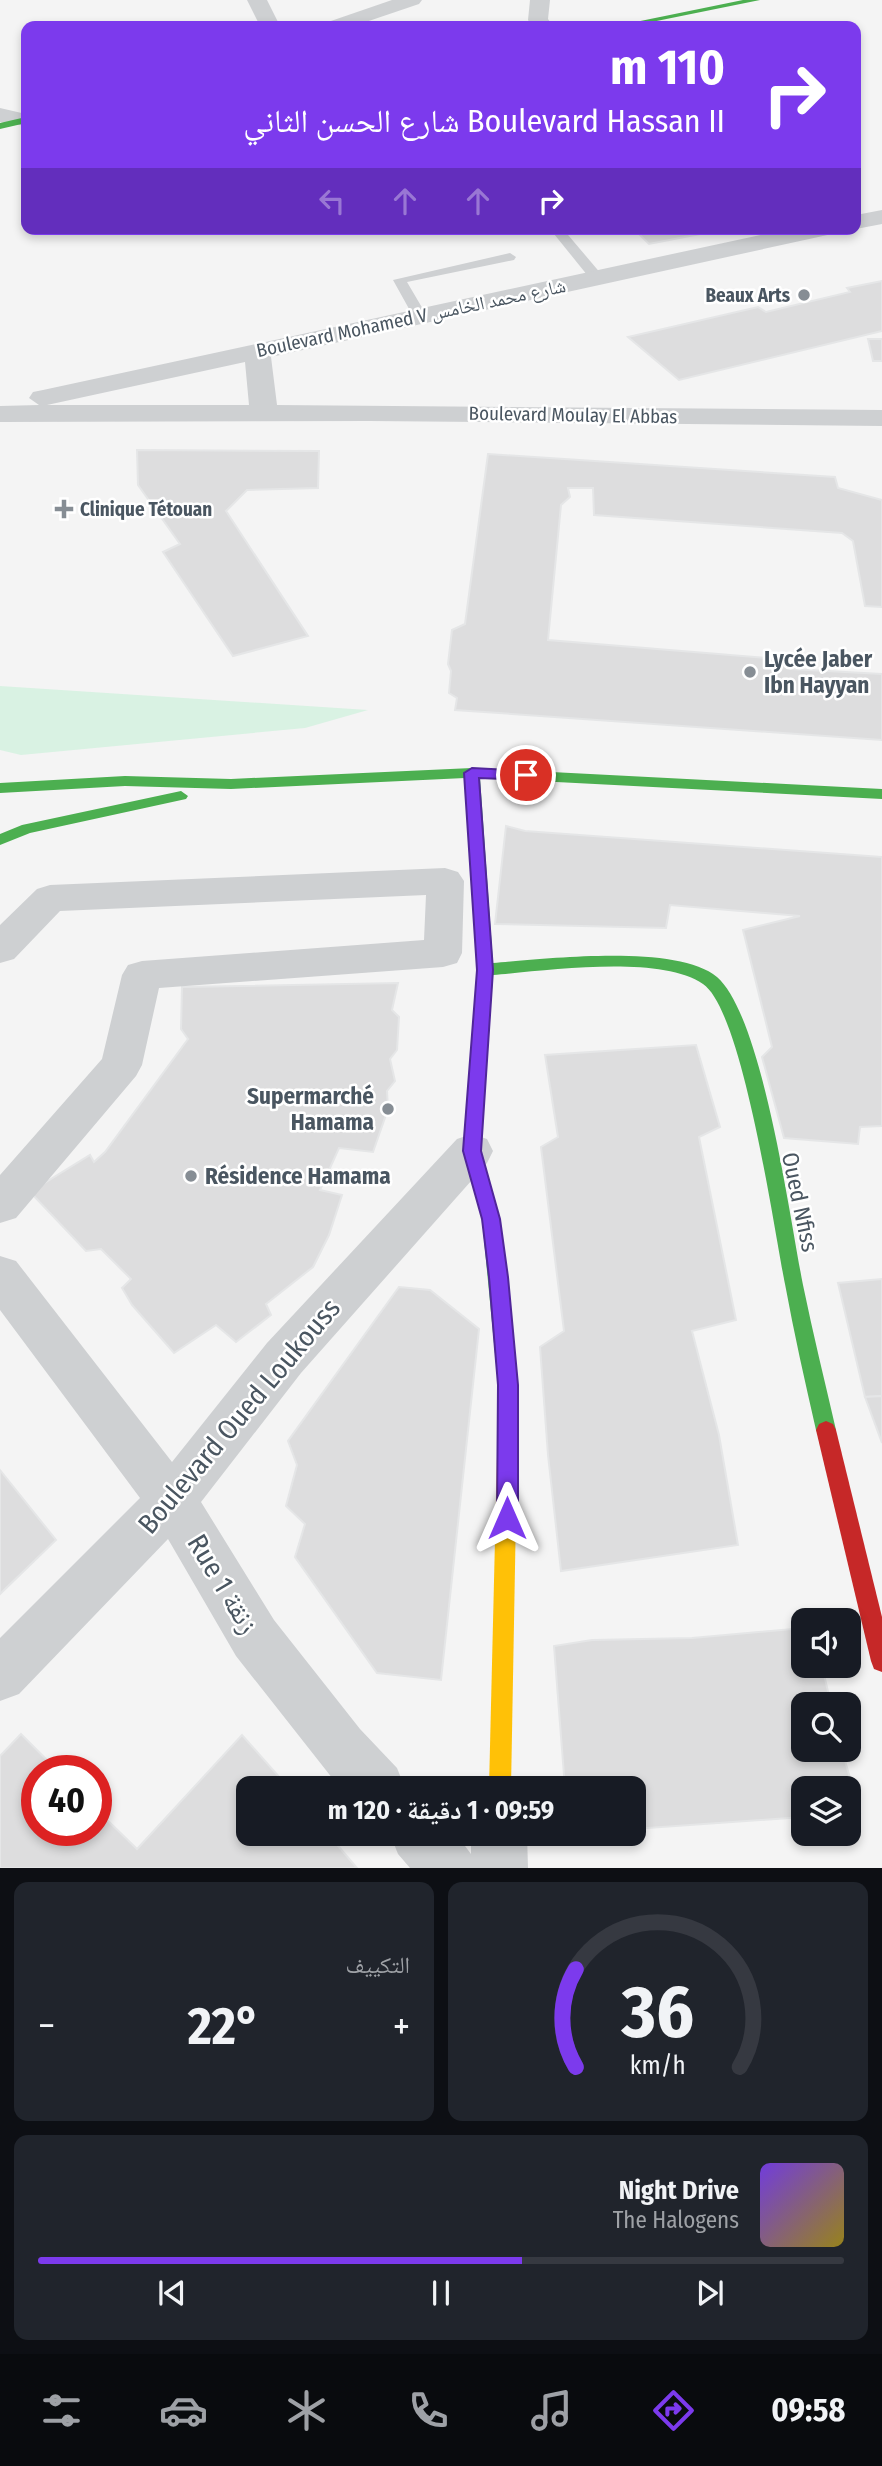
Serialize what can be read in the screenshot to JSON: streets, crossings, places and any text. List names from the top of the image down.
{
  "streets": {
    "street": [
      "Boulevard Mohamed V شارع محمد الخامس",
      "Boulevard Moulay El Abbas",
      "Oued Nfiss",
      "Boulevard Oued Loukouss",
      "Rue 1 زنقة"
    ]
  },
  "crossings": [
    ["Boulevard Oued Loukouss", "Rue 1 زنقة"]
  ],
  "places": {
    "other": [
      "Beaux Arts",
      "Lycée Jaber Ibn Hayyan",
      "Supermarché Hamama",
      "Résidence Hamama"
    ],
    "health": ["Clinique Tétouan"]
  },
  "page": {
    "turn": ["110 m", "Boulevard Hassan II شارع الحسن الثاني"],
    "limit": "40",
    "trip": "09:59 · 1 دقيقة · 120 m",
    "tile": "التكييف",
    "heat": ["−", "22°", "+"],
    "song": ["Night Drive", "The Halogens"],
    "tabs": "09:58",
    "gauge": ["36", "km/h"]
  }
}
